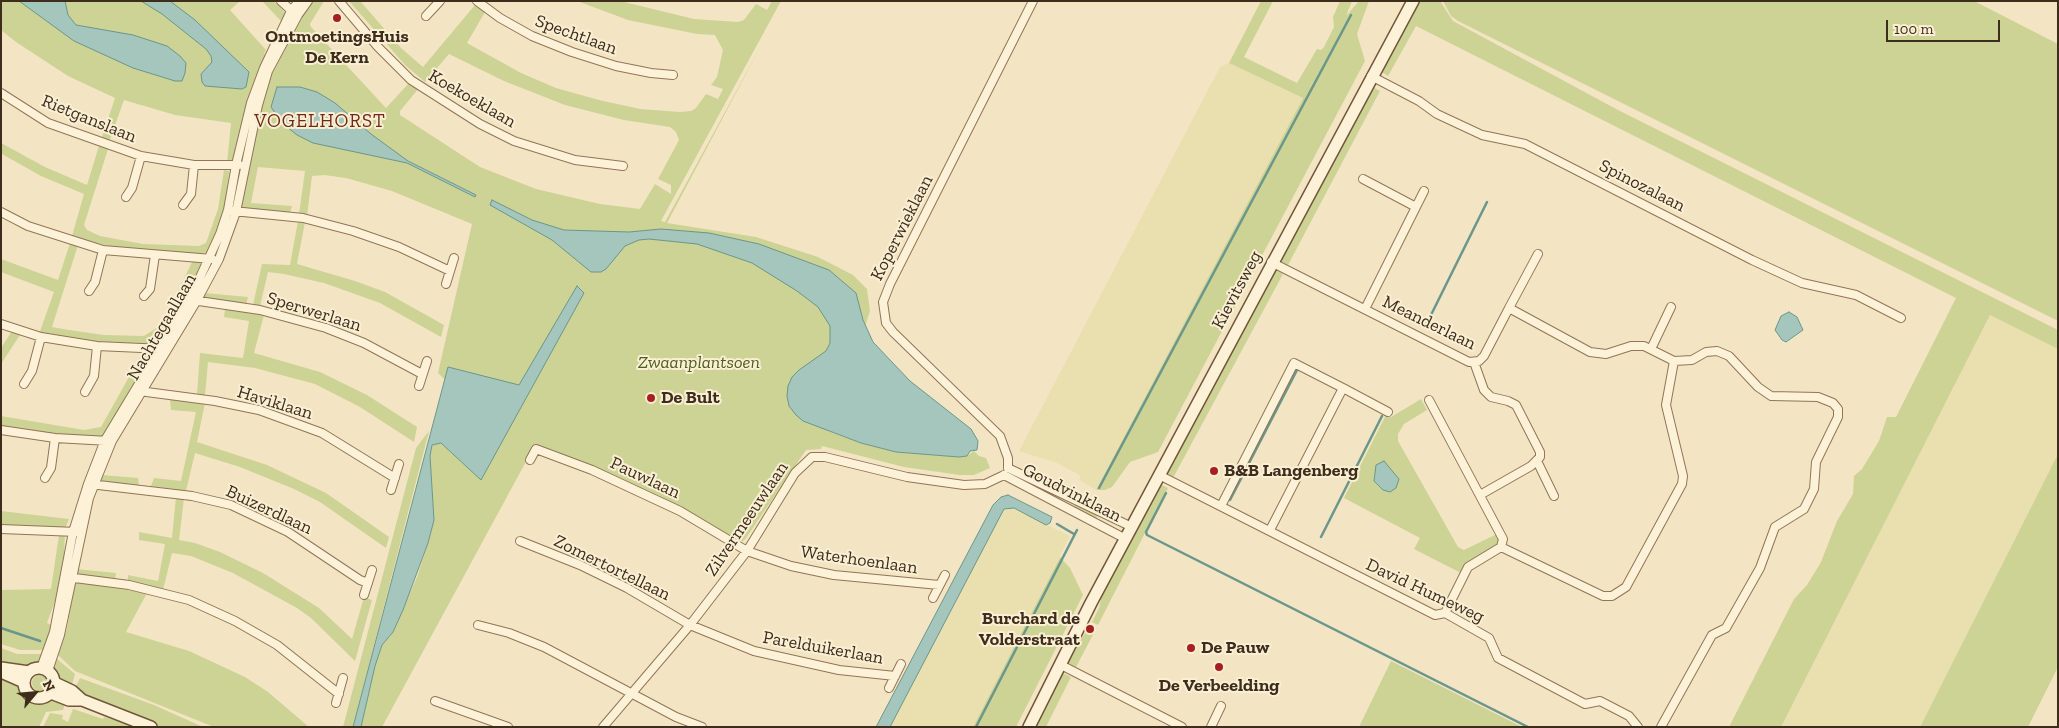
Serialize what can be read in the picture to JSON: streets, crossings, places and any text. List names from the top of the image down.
{
  "streets": {
    "street": [
      "Spechtlaan",
      "Koekoeklaan",
      "Rietganslaan",
      "Spinozalaan",
      "Koperwieklaan",
      "Kievitsweg",
      "Sperwerlaan",
      "Meanderlaan",
      "Nachtegaallaan",
      "Haviklaan",
      "Pauwlaan",
      "Goudvinklaan",
      "Buizerdlaan",
      "Zilvermeeuwlaan",
      "Waterhoenlaan",
      "Zomertortellaan",
      "David Humeweg",
      "Parelduikerlaan"
    ]
  },
  "crossings": [
    ["Rietganslaan", "Nachtegaallaan"],
    ["Spinozalaan", "Kievitsweg"],
    ["Koperwieklaan", "Goudvinklaan"],
    ["Kievitsweg", "Meanderlaan"],
    ["Kievitsweg", "Goudvinklaan"],
    ["Kievitsweg", "David Humeweg"],
    ["Sperwerlaan", "Nachtegaallaan"],
    ["Nachtegaallaan", "Haviklaan"],
    ["Nachtegaallaan", "Buizerdlaan"],
    ["Pauwlaan", "Zilvermeeuwlaan"],
    ["Pauwlaan", "Waterhoenlaan"],
    ["Goudvinklaan", "Zilvermeeuwlaan"],
    ["Zilvermeeuwlaan", "Waterhoenlaan"],
    ["Zilvermeeuwlaan", "Zomertortellaan"],
    ["Zilvermeeuwlaan", "Parelduikerlaan"],
    ["Zomertortellaan", "Parelduikerlaan"]
  ],
  "districts": ["VOGELHORST"],
  "parks": ["Zwaanplantsoen"],
  "places": [
    "OntmoetingsHuis De Kern",
    "De Bult",
    "B&B Langenberg",
    "Burchard de Volderstraat",
    "De Pauw",
    "De Verbeelding"
  ],
  "scale_bar": "100 m",
  "north": "top right"
}
